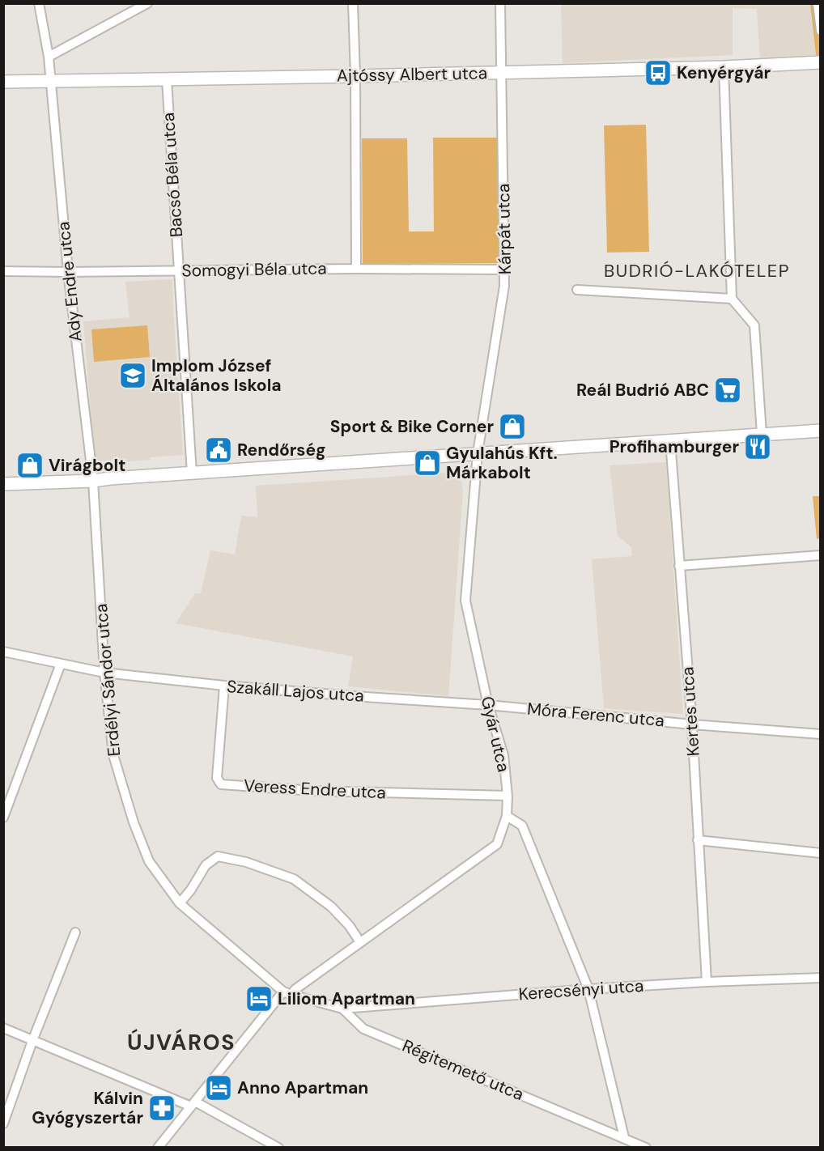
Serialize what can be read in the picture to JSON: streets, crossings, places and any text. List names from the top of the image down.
{
  "streets": {
    "street": [
      "Ajtóssy Albert utca",
      "Bacsó Béla utca",
      "Kárpát utca",
      "Somogyi Béla utca",
      "Ady Endre utca",
      "Erdélyi Sándor utca",
      "Szakáll Lajos utca",
      "Kertes utca",
      "Móra Ferenc utca",
      "Gyár utca",
      "Veress Endre utca",
      "Kerecsényi utca",
      "Régitemető utca"
    ]
  },
  "crossings": [
    ["Ajtóssy Albert utca", "Bacsó Béla utca"],
    ["Ajtóssy Albert utca", "Kárpát utca"],
    ["Ajtóssy Albert utca", "Ady Endre utca"],
    ["Bacsó Béla utca", "Somogyi Béla utca"],
    ["Kárpát utca", "Somogyi Béla utca"],
    ["Kárpát utca", "Gyár utca"],
    ["Somogyi Béla utca", "Ady Endre utca"],
    ["Ady Endre utca", "Erdélyi Sándor utca"],
    ["Erdélyi Sándor utca", "Szakáll Lajos utca"],
    ["Erdélyi Sándor utca", "Gyár utca"],
    ["Erdélyi Sándor utca", "Régitemető utca"],
    ["Szakáll Lajos utca", "Móra Ferenc utca"],
    ["Szakáll Lajos utca", "Gyár utca"],
    ["Szakáll Lajos utca", "Veress Endre utca"],
    ["Kertes utca", "Móra Ferenc utca"],
    ["Kertes utca", "Kerecsényi utca"],
    ["Móra Ferenc utca", "Gyár utca"],
    ["Gyár utca", "Veress Endre utca"],
    ["Gyár utca", "Régitemető utca"],
    ["Kerecsényi utca", "Régitemető utca"]
  ],
  "districts": ["BUDRIÓ-LAKÓTELEP", "ÚJVÁROS"],
  "places": {
    "bus stop": ["Kenyérgyár"],
    "school or university": ["Implom József Általános Iskola"],
    "supermarket": ["Reál Budrió ABC"],
    "shop": ["Sport & Bike Corner", "Gyulahús Kft. Márkabolt", "Virágbolt"],
    "restaurant": ["Profihamburger"],
    "public building": ["Rendőrség"],
    "hotel": ["Liliom Apartman", "Anno Apartman"],
    "pharmacy": ["Kálvin Gyógyszertár"]
  }
}
